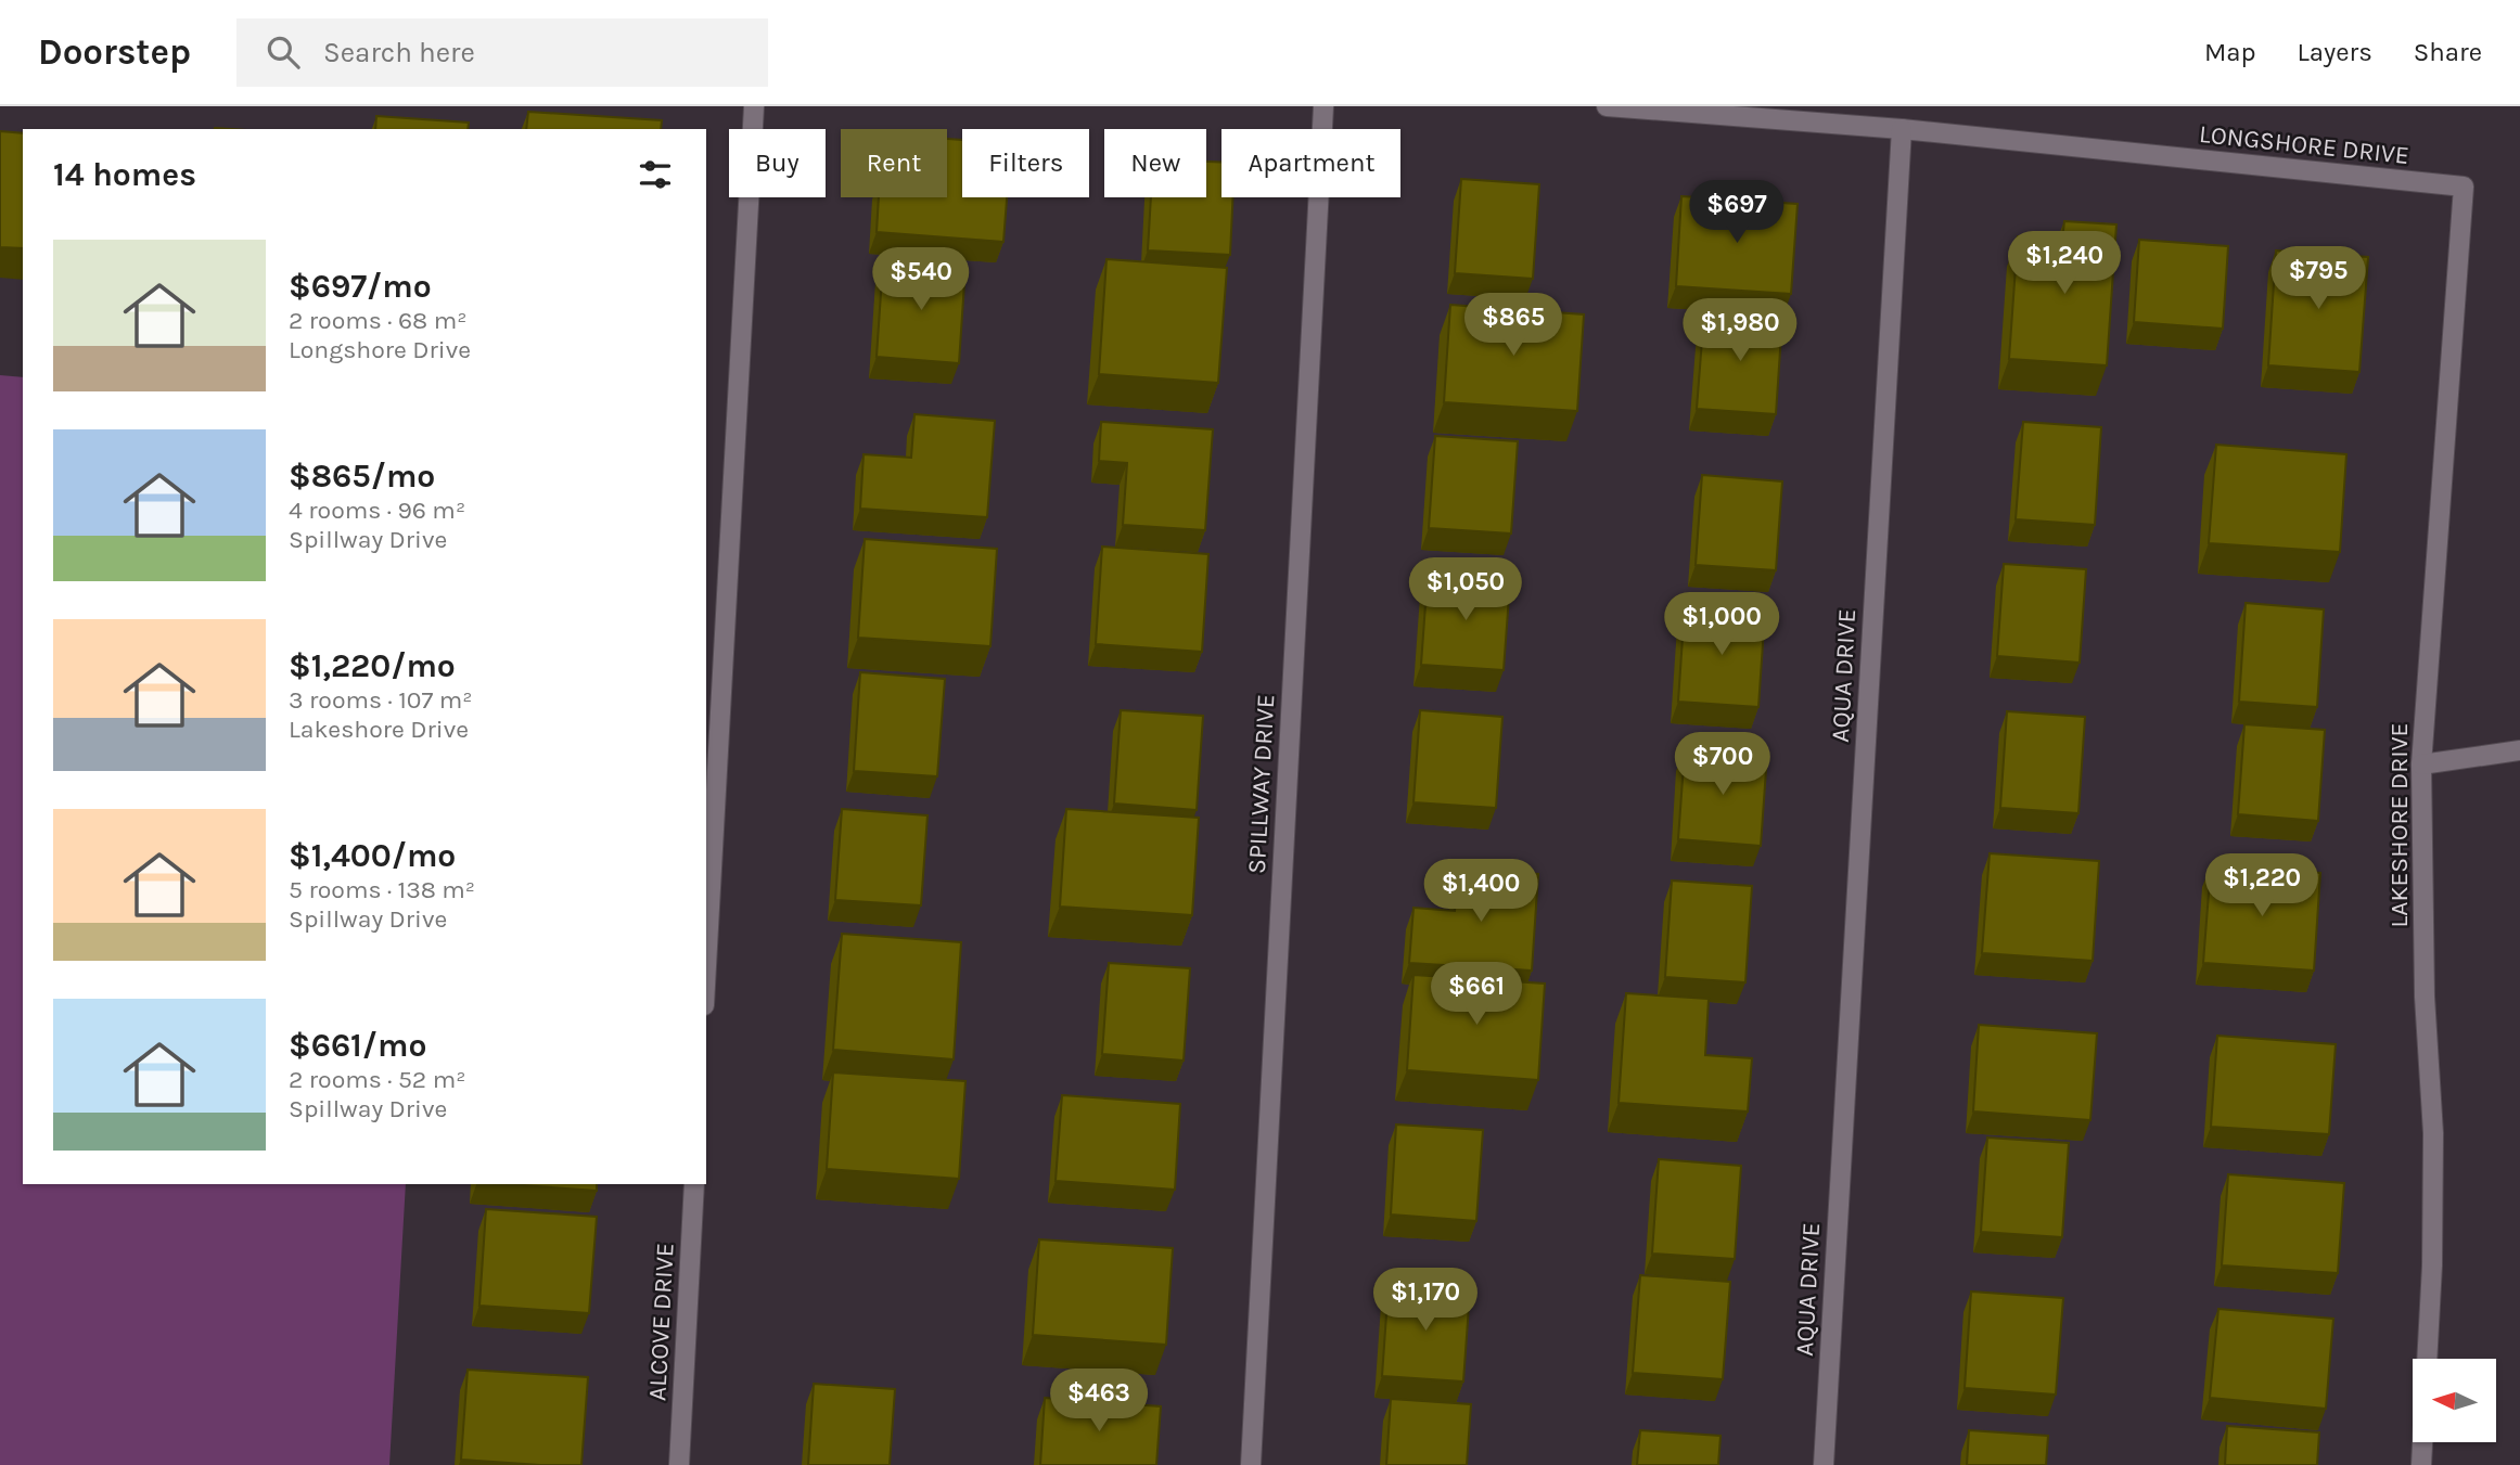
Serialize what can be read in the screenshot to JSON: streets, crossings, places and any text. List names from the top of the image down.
{
  "streets": {
    "street": [
      "LONGSHORE DRIVE",
      "AQUA DRIVE",
      "SPILLWAY DRIVE",
      "LAKESHORE DRIVE",
      "ALCOVE DRIVE"
    ]
  },
  "crossings": [
    ["LONGSHORE DRIVE", "AQUA DRIVE"],
    ["LONGSHORE DRIVE", "LAKESHORE DRIVE"]
  ],
  "north": "left",
  "page": {
    "header": "Doorstep",
    "search": "Search here",
    "nav": ["Map", "Layers", "Share"],
    "chip": [
      "Buy",
      "Rent",
      "Filters",
      "New",
      "Apartment"
    ],
    "heading": "14 homes",
    "price": [
      "$697",
      "$1,240",
      "$795",
      "$540",
      "$865",
      "$1,980",
      "$1,050",
      "$1,000",
      "$700",
      "$1,220",
      "$1,400",
      "$661",
      "$1,170",
      "$463"
    ],
    "list": [
      {
        "name": "$697/mo",
        "note": "2 rooms · 68 m² · Longshore Drive"
      },
      {
        "name": "$865/mo",
        "note": "4 rooms · 96 m² · Spillway Drive"
      },
      {
        "name": "$1,220/mo",
        "note": "3 rooms · 107 m² · Lakeshore Drive"
      },
      {
        "name": "$1,400/mo",
        "note": "5 rooms · 138 m² · Spillway Drive"
      },
      {
        "name": "$661/mo",
        "note": "2 rooms · 52 m² · Spillway Drive"
      }
    ]
  }
}
